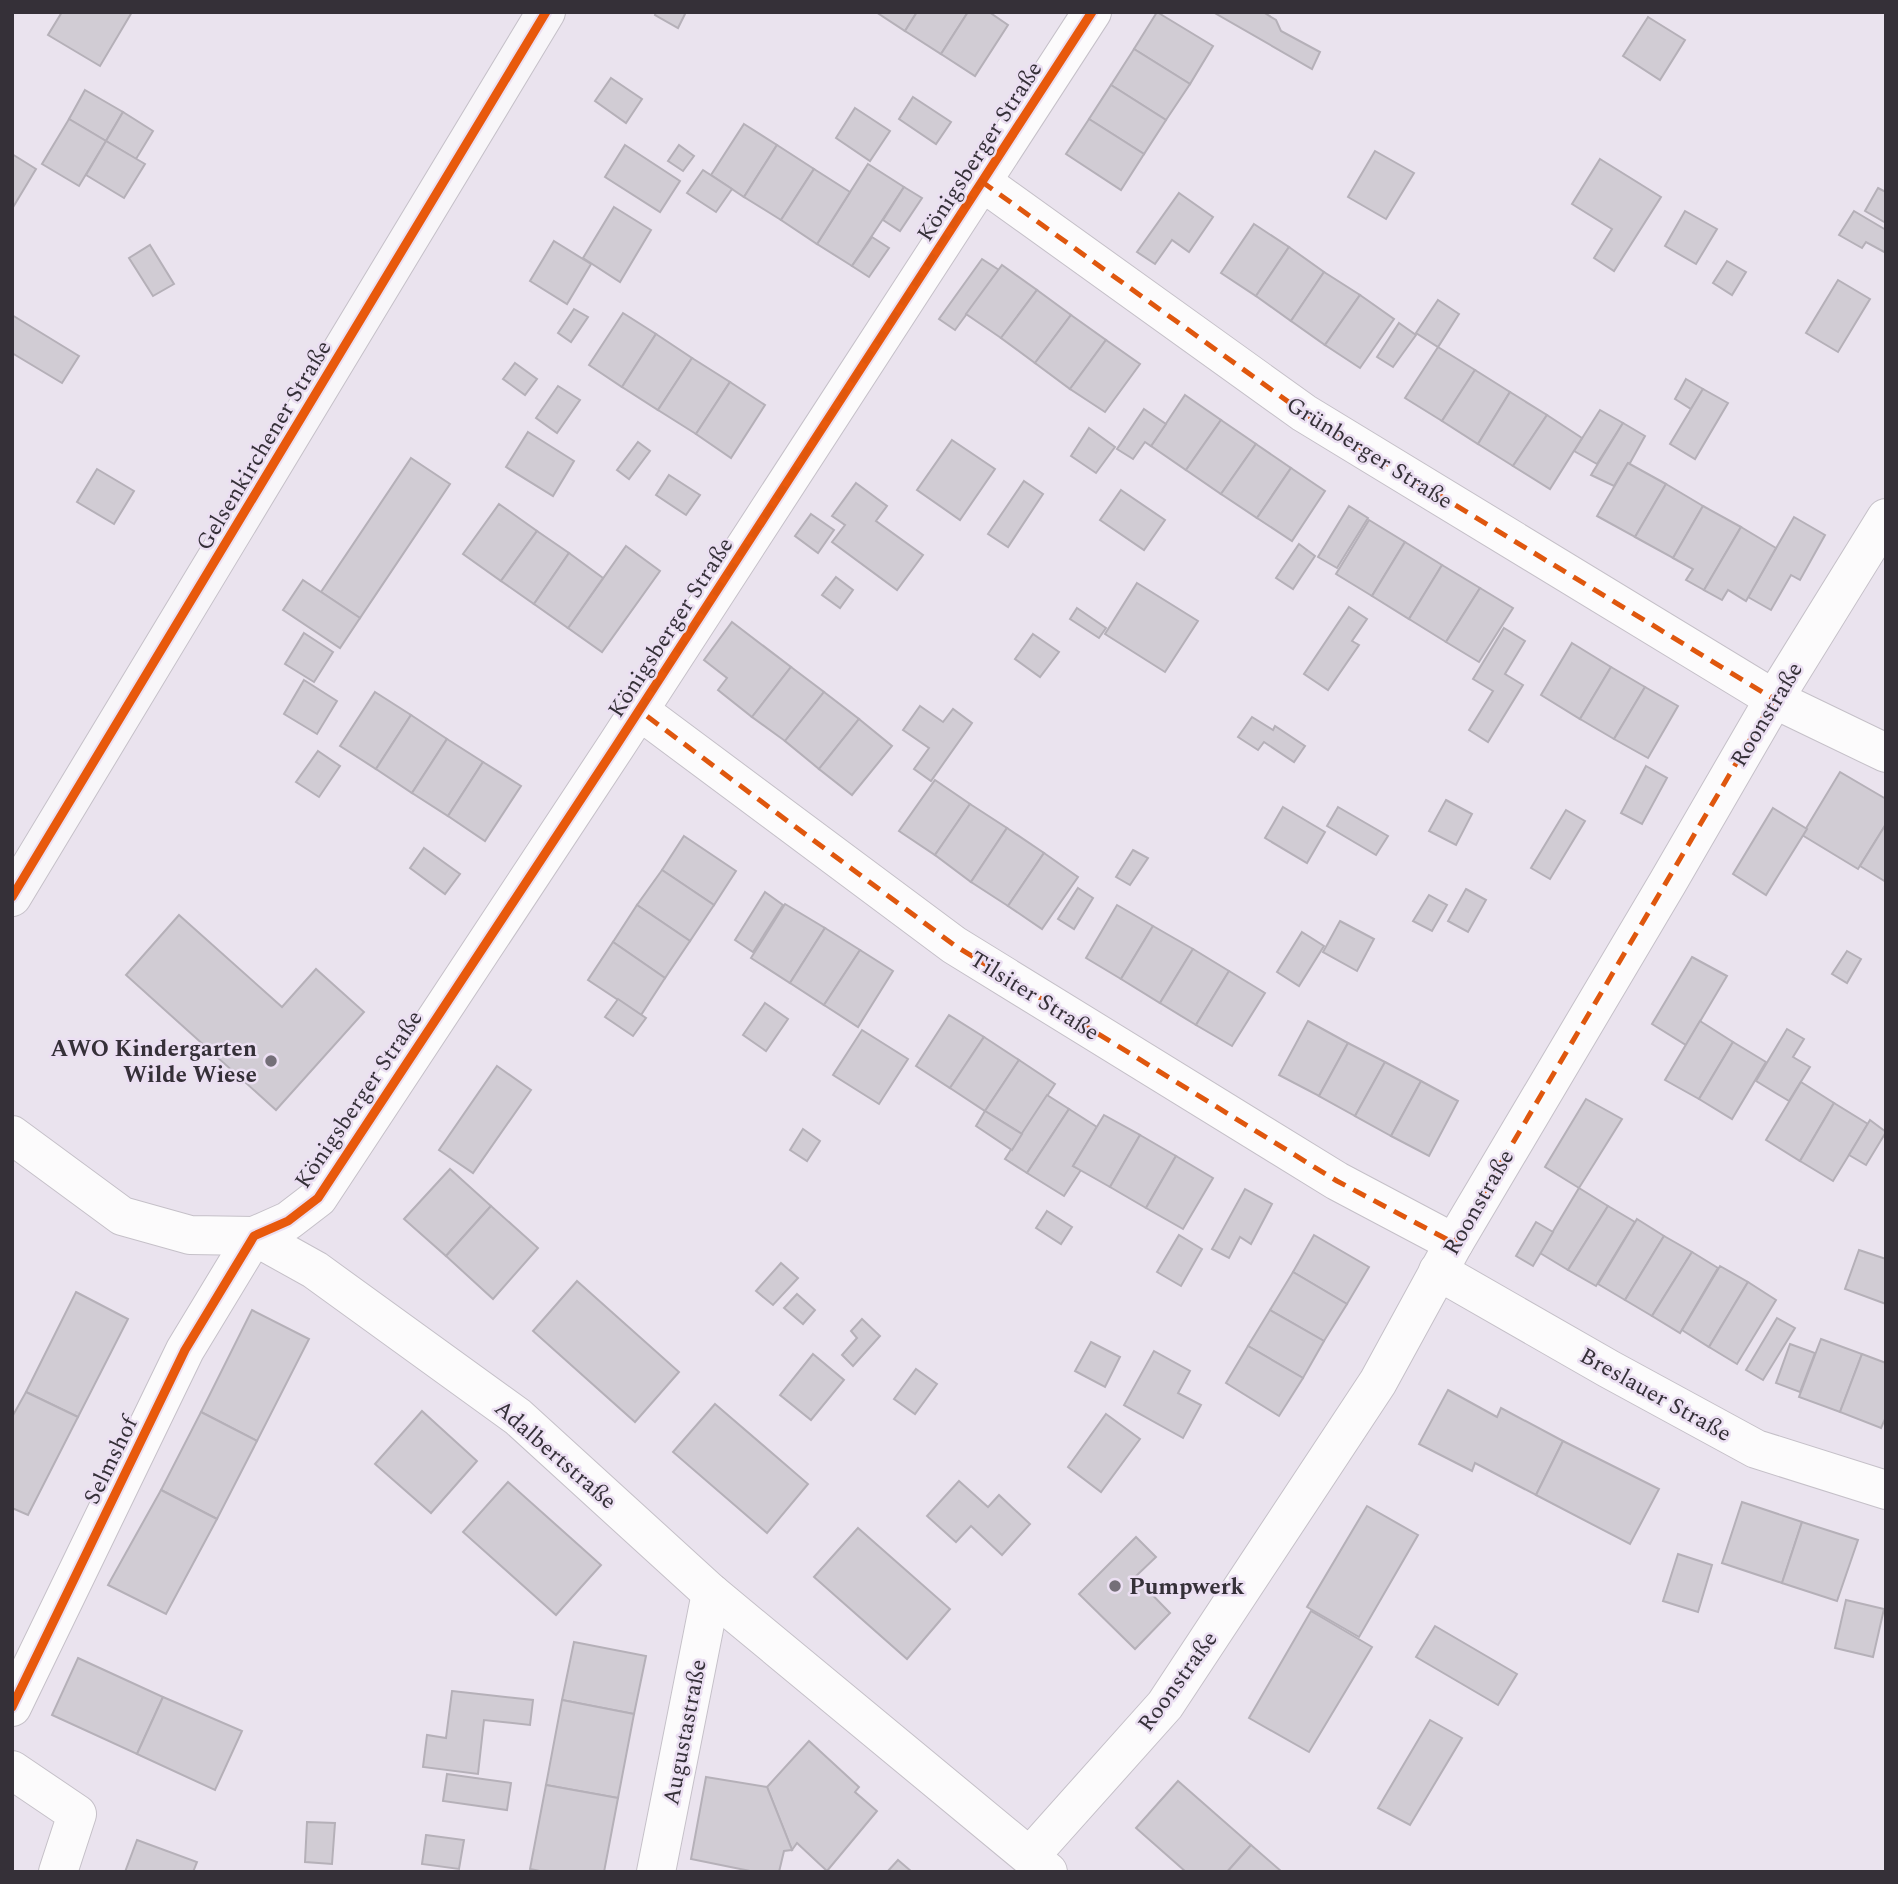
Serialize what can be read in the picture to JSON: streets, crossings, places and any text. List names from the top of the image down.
{
  "streets": {
    "main road": ["Gelsenkirchener Straße"],
    "street": [
      "Königsberger Straße",
      "Grünberger Straße",
      "Roonstraße",
      "Tilsiter Straße",
      "Breslauer Straße",
      "Adalbertstraße",
      "Selmshof",
      "Augustastraße"
    ]
  },
  "crossings": [
    ["Königsberger Straße", "Grünberger Straße"],
    ["Königsberger Straße", "Tilsiter Straße"],
    ["Königsberger Straße", "Adalbertstraße"],
    ["Königsberger Straße", "Selmshof"],
    ["Grünberger Straße", "Roonstraße"],
    ["Roonstraße", "Tilsiter Straße"],
    ["Roonstraße", "Breslauer Straße"],
    ["Roonstraße", "Adalbertstraße"],
    ["Tilsiter Straße", "Breslauer Straße"],
    ["Adalbertstraße", "Selmshof"],
    ["Adalbertstraße", "Augustastraße"]
  ],
  "places": ["AWO Kindergarten Wilde Wiese", "Pumpwerk"]
}
